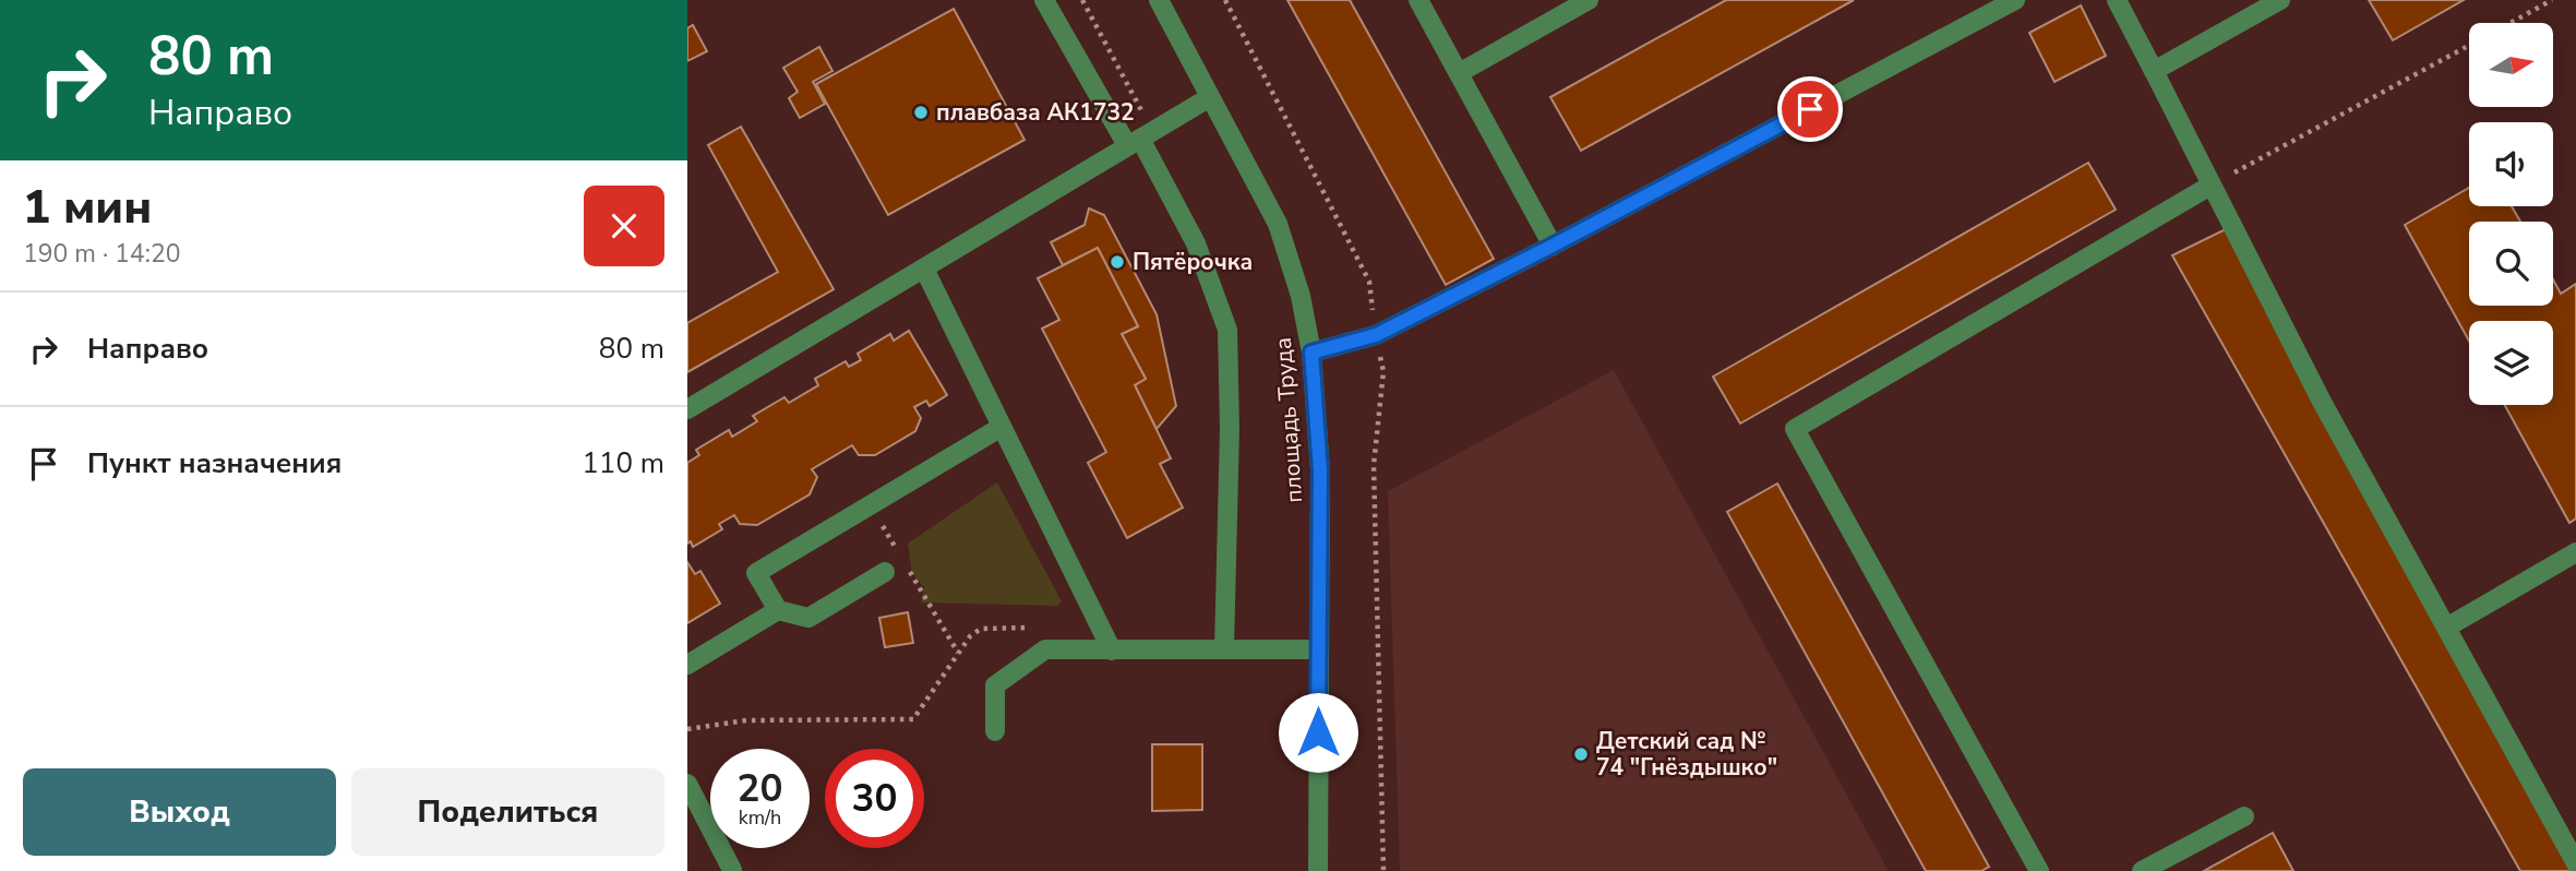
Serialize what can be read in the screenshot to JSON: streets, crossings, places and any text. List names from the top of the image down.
{
  "streets": {
    "street": ["площадь Труда"]
  },
  "places": ["плавбаза АК1732", "Пятёрочка", "Детский сад № 74 \"Гнёздышко\""],
  "north": "right",
  "page": {
    "turn": ["80 m", "Направо"],
    "heading": ["1 мин", "190 m · 14:20"],
    "list": [
      {
        "name": "Направо",
        "value": "80 m"
      },
      {
        "name": "Пункт назначения",
        "value": "110 m"
      }
    ],
    "speed": "20 km/h",
    "limit": "30",
    "buttons": ["Выход", "Поделиться"]
  }
}
